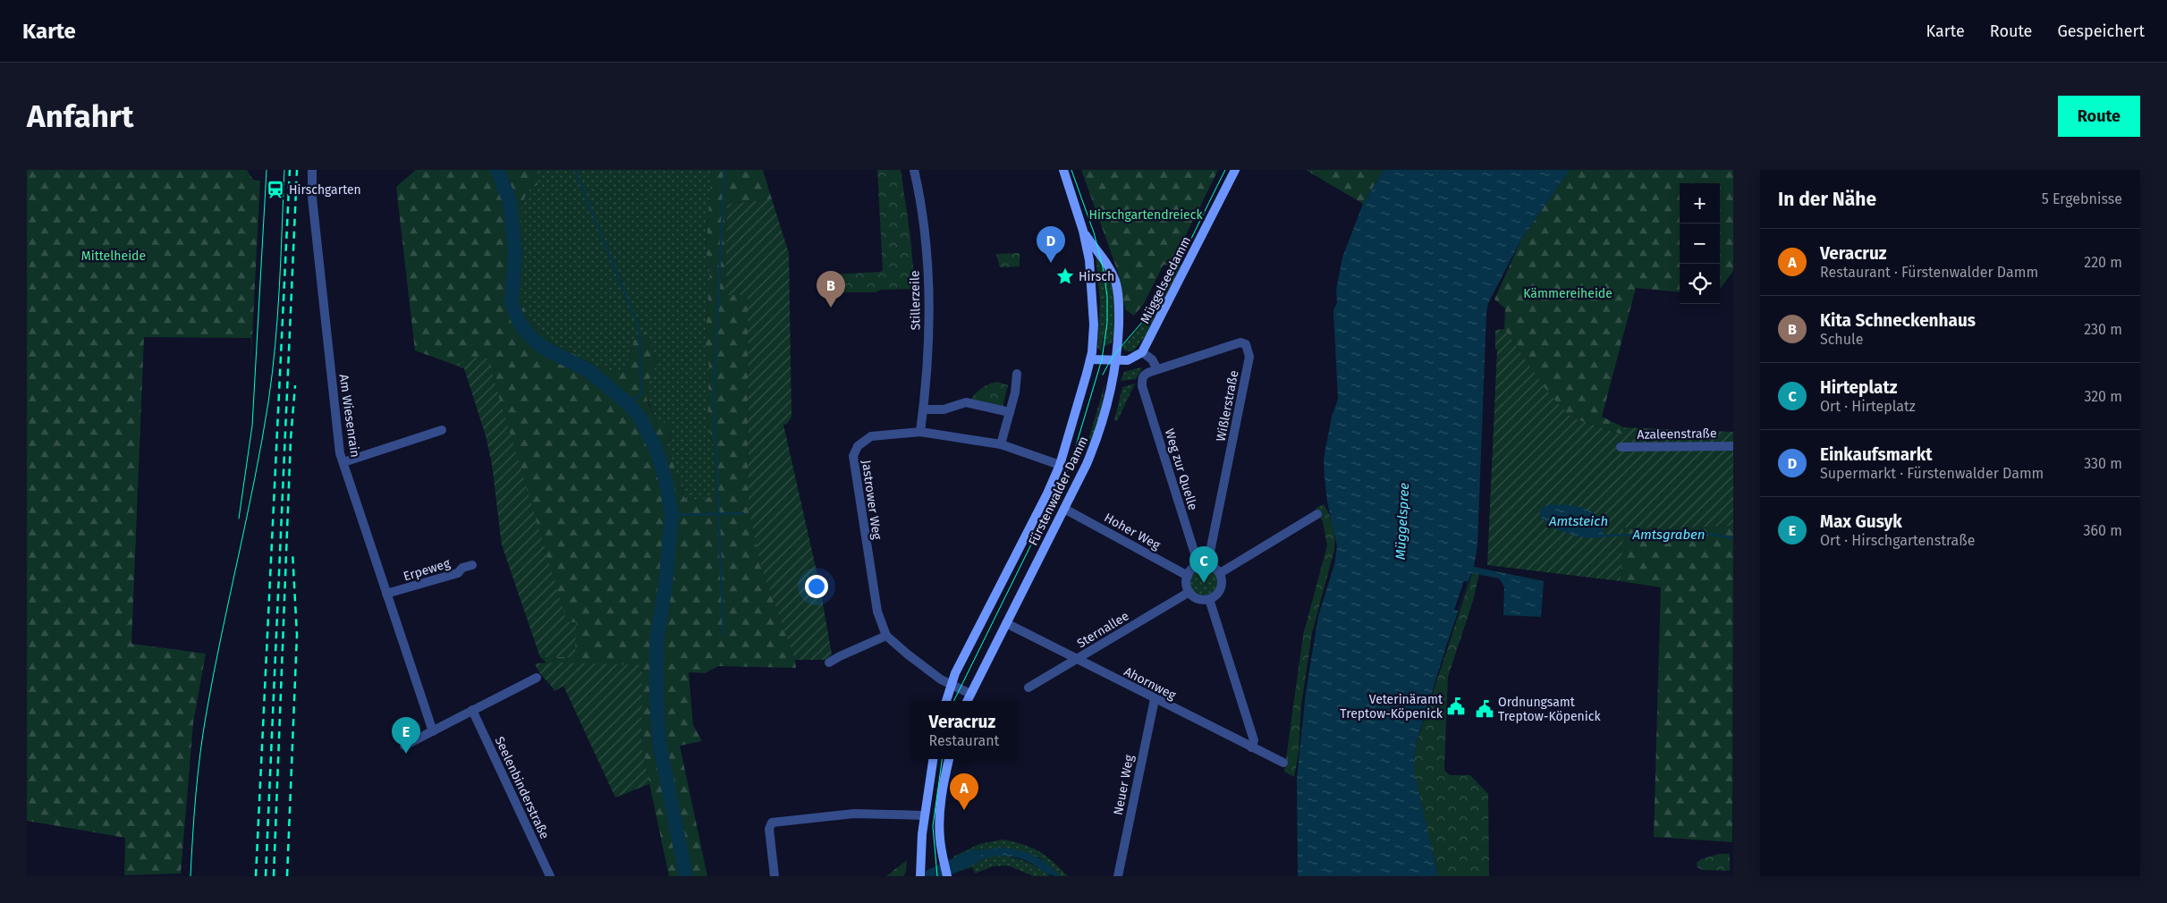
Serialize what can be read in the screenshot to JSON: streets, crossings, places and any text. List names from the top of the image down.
{
  "streets": {
    "main road": ["Müggelseedamm", "Fürstenwalder Damm"],
    "street": [
      "Stillerzeile",
      "Wißlerstraße",
      "Am Wiesenrain",
      "Azaleenstraße",
      "Weg zur Quelle",
      "Jastrower Weg",
      "Hoher Weg",
      "Erpeweg",
      "Sternallee",
      "Ahornweg",
      "Neuer Weg",
      "Seelenbinderstraße"
    ]
  },
  "crossings": [
    ["Stillerzeile", "Jastrower Weg"],
    ["Wißlerstraße", "Weg zur Quelle"],
    ["Wißlerstraße", "Hoher Weg"],
    ["Wißlerstraße", "Sternallee"],
    ["Am Wiesenrain", "Erpeweg"],
    ["Weg zur Quelle", "Hoher Weg"],
    ["Weg zur Quelle", "Sternallee"],
    ["Fürstenwalder Damm", "Jastrower Weg"],
    ["Fürstenwalder Damm", "Hoher Weg"],
    ["Fürstenwalder Damm", "Ahornweg"],
    ["Hoher Weg", "Sternallee"],
    ["Sternallee", "Ahornweg"],
    ["Ahornweg", "Neuer Weg"]
  ],
  "water": ["Müggelspree", "Amtsteich", "Amtsgraben"],
  "parks": ["Hirschgartendreieck", "Mittelheide", "Kämmereiheide"],
  "places": {
    "station": ["Hirschgarten"],
    "place": ["Hirsch"],
    "public building": ["Veterinäramt Treptow-Köpenick", "Ordnungsamt Treptow-Köpenick"]
  },
  "page": {
    "header": "Karte",
    "nav": ["Karte", "Route", "Gespeichert"],
    "buttons": "Route",
    "title": "Anfahrt",
    "heading": ["In der Nähe", "5 Ergebnisse"],
    "map_buttons": ["+", "−"],
    "pins": [
      "D",
      "B",
      "C",
      "E",
      "A"
    ],
    "list": [
      {
        "mark": "A",
        "name": "Veracruz",
        "note": "Restaurant · Fürstenwalder Damm",
        "value": "220 m"
      },
      {
        "mark": "B",
        "name": "Kita Schneckenhaus",
        "note": "Schule",
        "value": "230 m"
      },
      {
        "mark": "C",
        "name": "Hirteplatz",
        "note": "Ort · Hirteplatz",
        "value": "320 m"
      },
      {
        "mark": "D",
        "name": "Einkaufsmarkt",
        "note": "Supermarkt · Fürstenwalder Damm",
        "value": "330 m"
      },
      {
        "mark": "E",
        "name": "Max Gusyk",
        "note": "Ort · Hirschgartenstraße",
        "value": "360 m"
      }
    ],
    "popup": ["Veracruz", "Restaurant"]
  }
}
